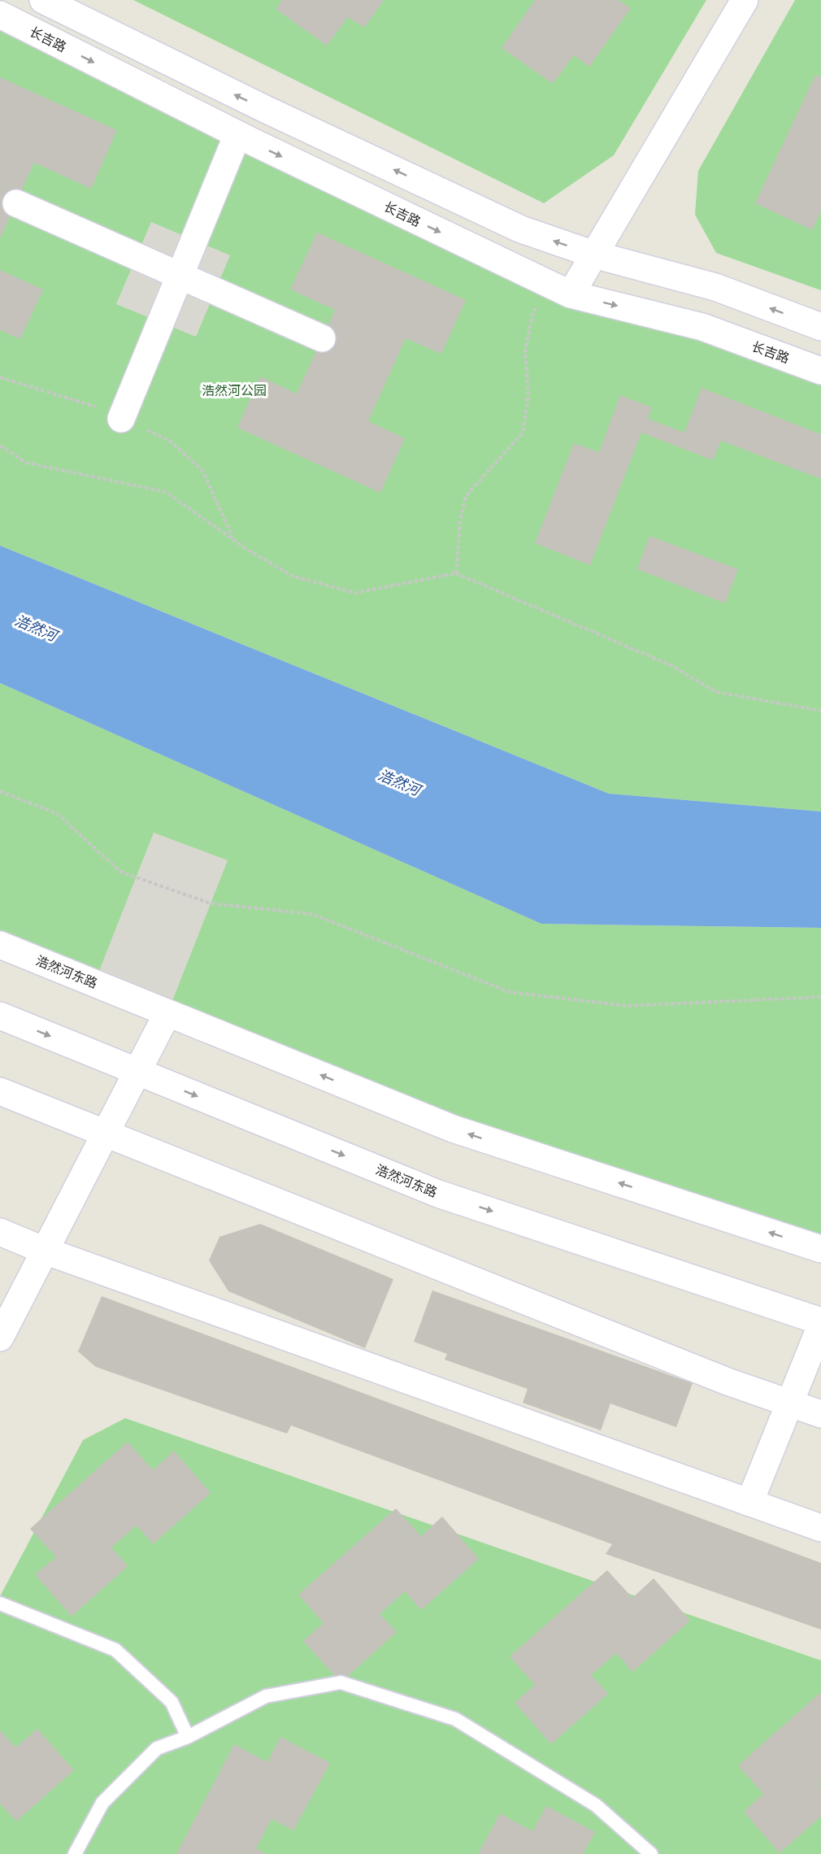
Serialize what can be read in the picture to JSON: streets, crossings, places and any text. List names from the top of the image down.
{
  "streets": {
    "street": ["长吉路", "浩然河东路"]
  },
  "water": ["浩然河"],
  "parks": ["浩然河公园"]
}
